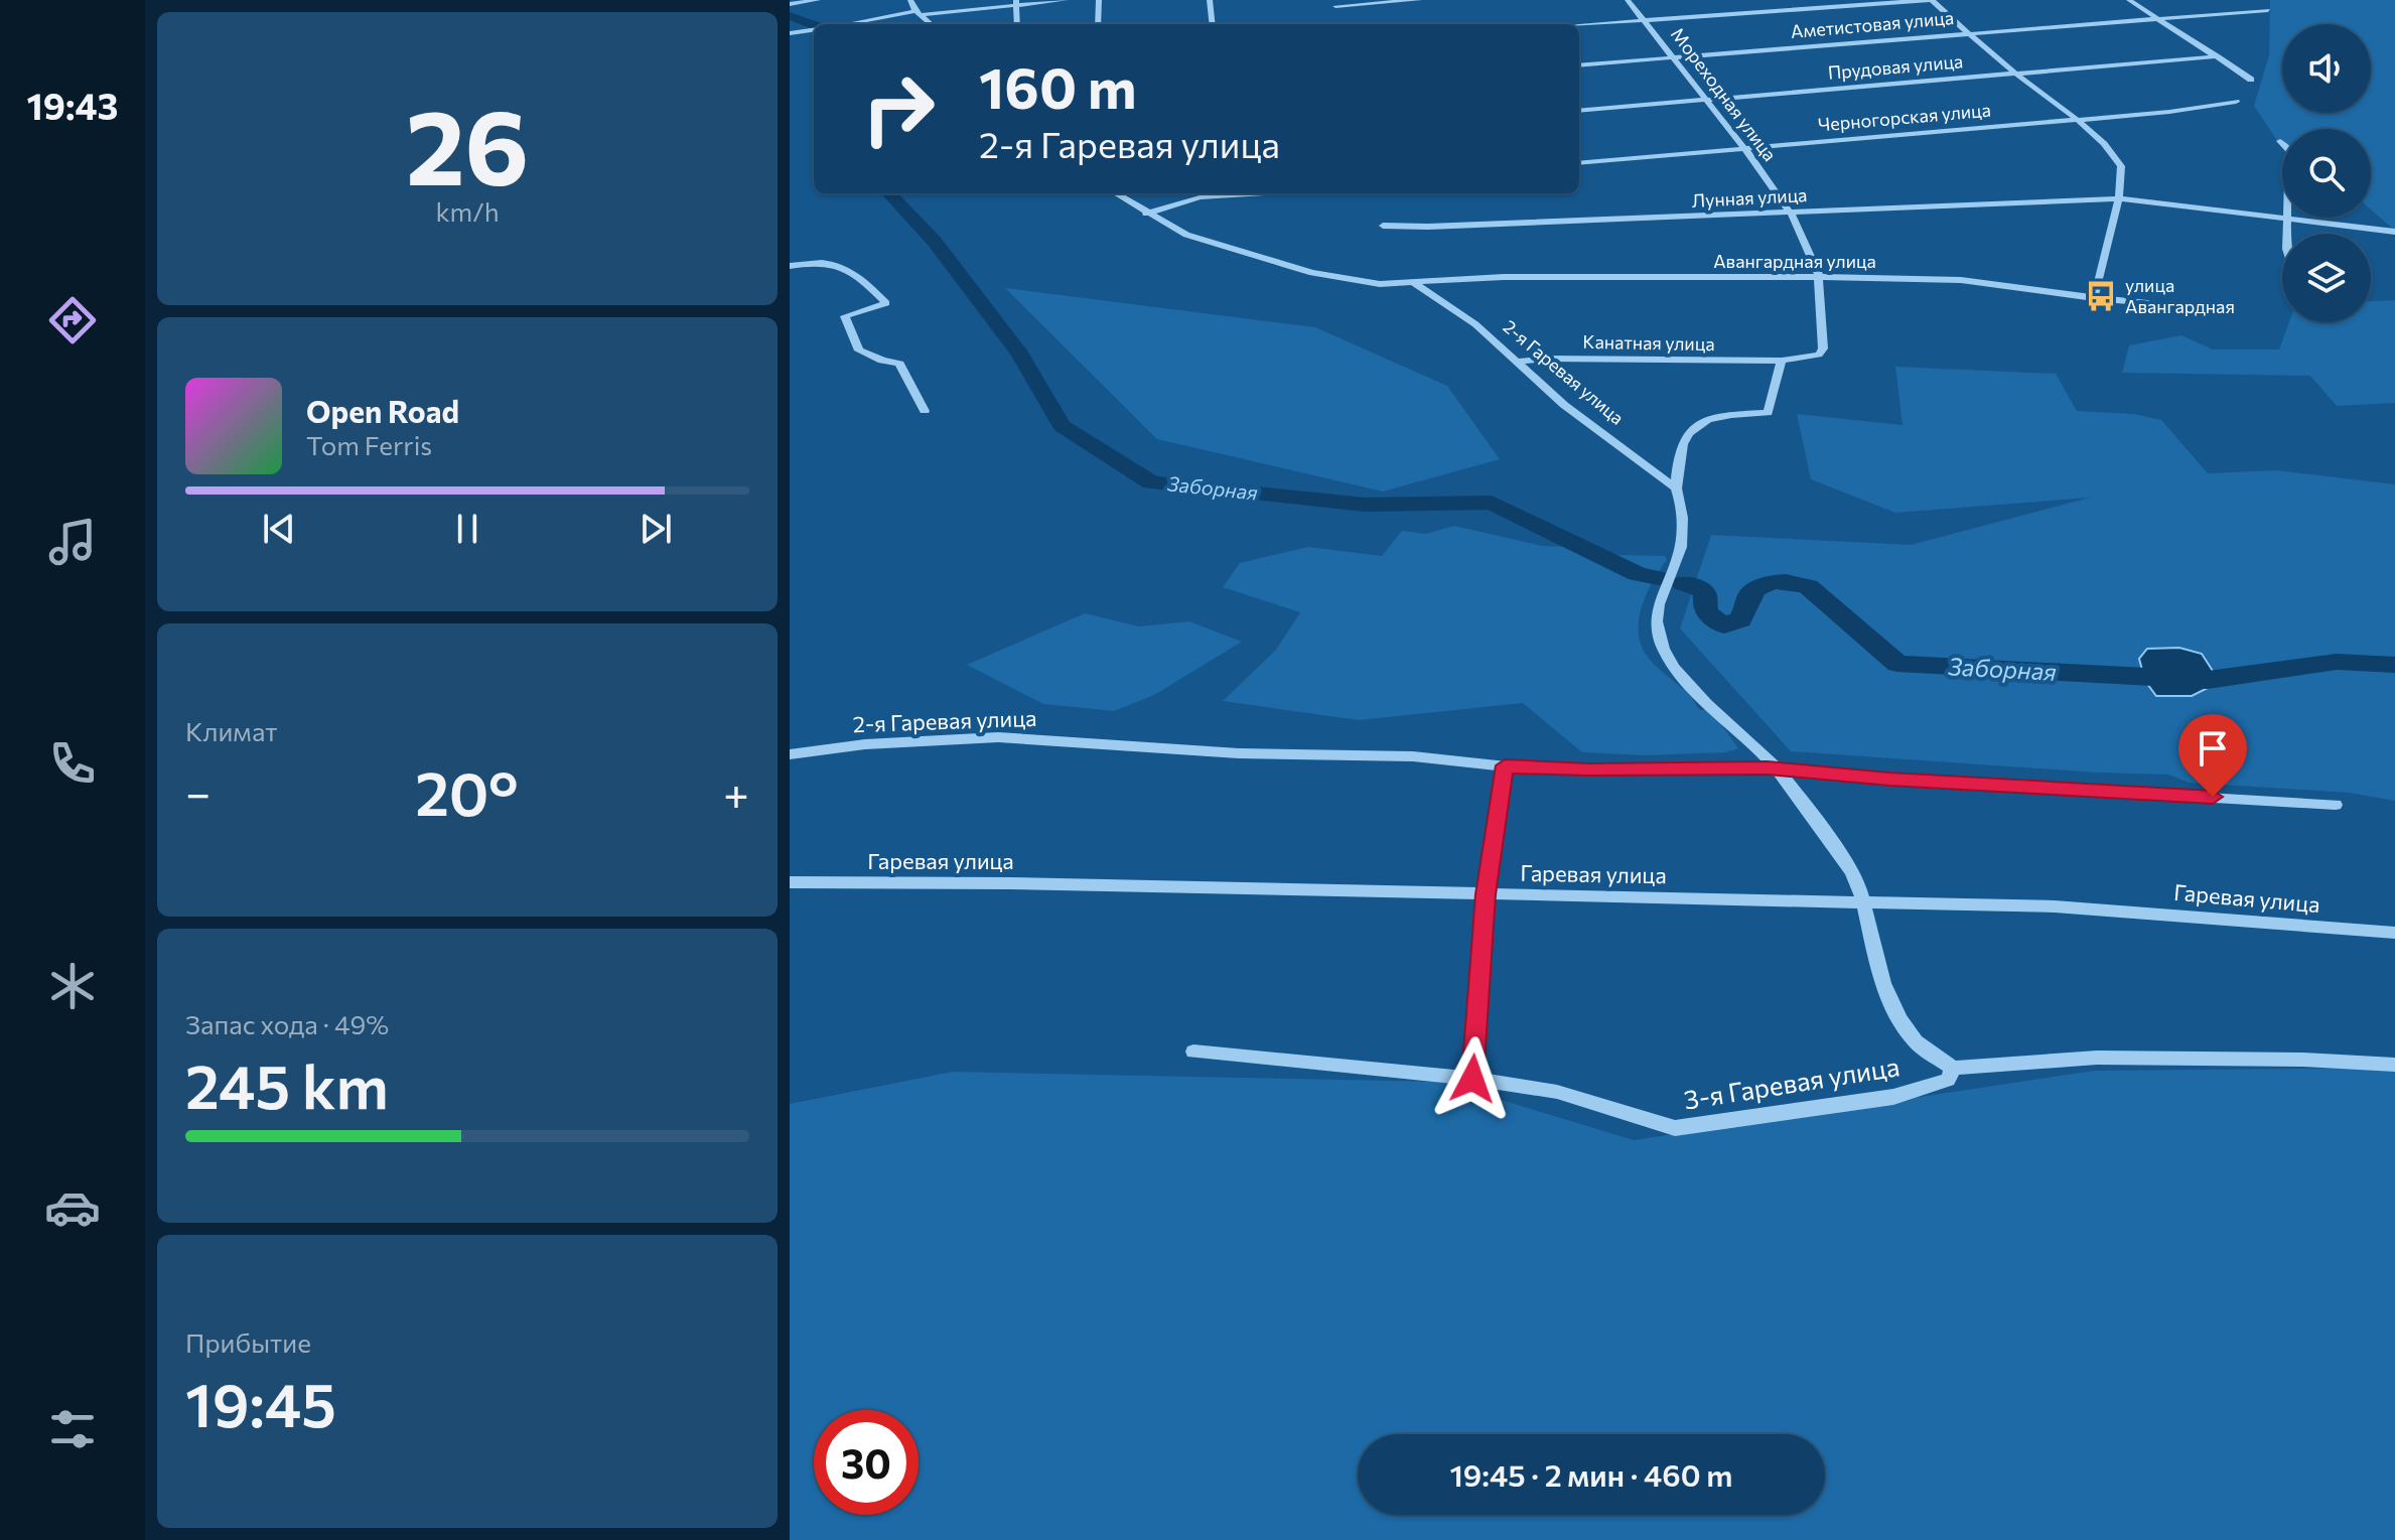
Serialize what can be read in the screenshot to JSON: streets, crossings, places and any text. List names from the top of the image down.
{
  "streets": {
    "street": [
      "Аметистовая улица",
      "Прудовая улица",
      "Мореходная улица",
      "Черногорская улица",
      "Лунная улица",
      "Авангардная улица",
      "Канатная улица",
      "2-я Гаревая улица",
      "Гаревая улица",
      "3-я Гаревая улица"
    ]
  },
  "crossings": [
    ["Аметистовая улица", "Мореходная улица"],
    ["Прудовая улица", "Мореходная улица"],
    ["Мореходная улица", "Черногорская улица"],
    ["Мореходная улица", "Лунная улица"],
    ["Мореходная улица", "Авангардная улица"],
    ["Мореходная улица", "Канатная улица"],
    ["Авангардная улица", "2-я Гаревая улица"],
    ["Канатная улица", "2-я Гаревая улица"]
  ],
  "water": ["Заборная"],
  "places": {
    "bus stop": ["улица Авангардная"]
  },
  "page": {
    "tabs": "19:43",
    "tile": [
      ["26", "km/h"],
      "Климат",
      ["Запас хода · 49%", "245 km"],
      ["Прибытие", "19:45"]
    ],
    "turn": ["160 m", "2-я Гаревая улица"],
    "song": ["Open Road", "Tom Ferris"],
    "heat": ["−", "20°", "+"],
    "limit": "30",
    "trip": "19:45 · 2 мин · 460 m"
  }
}
